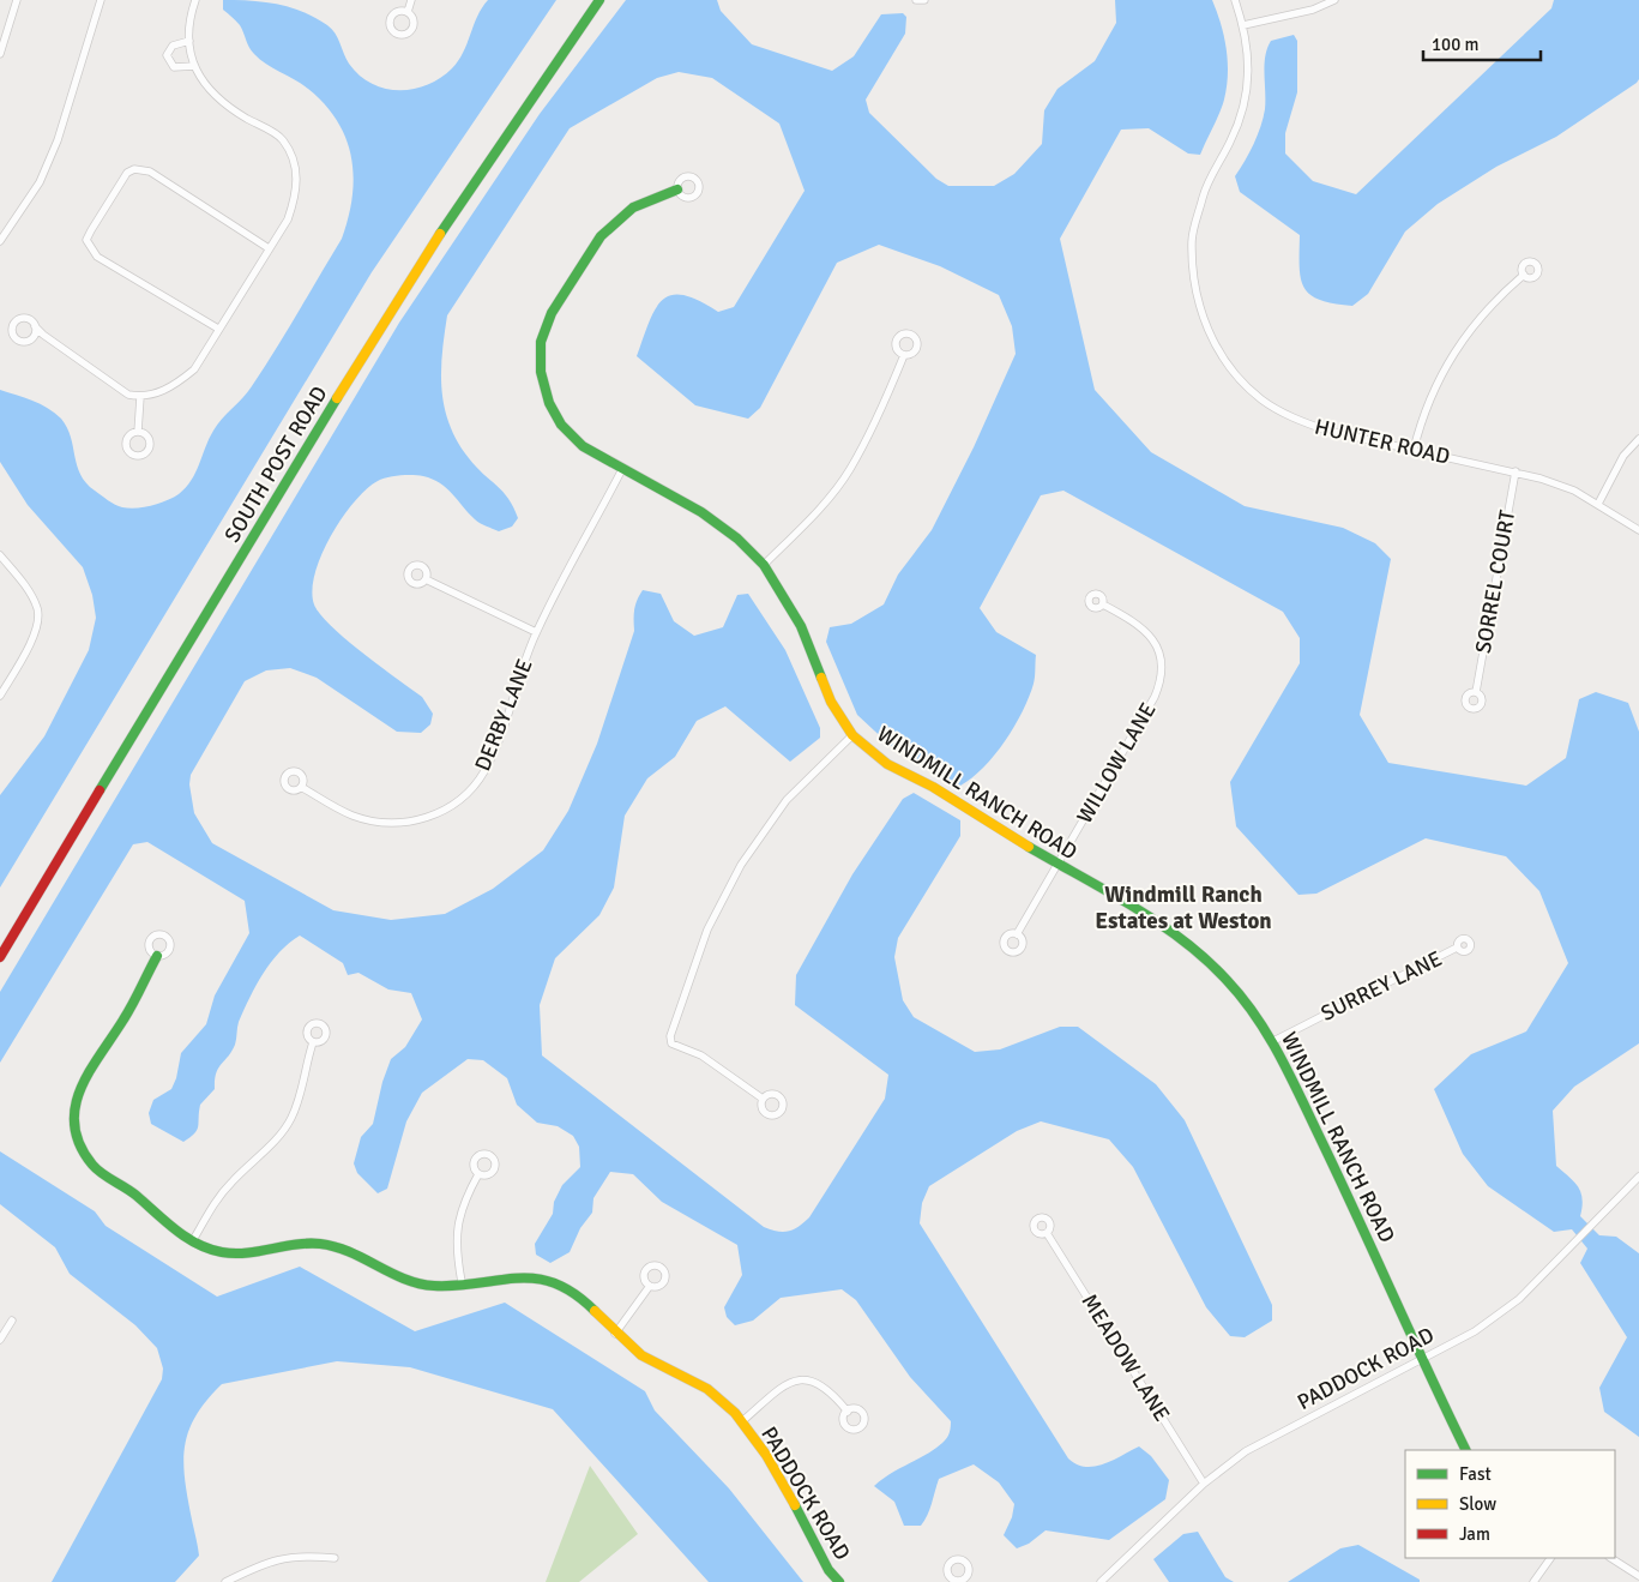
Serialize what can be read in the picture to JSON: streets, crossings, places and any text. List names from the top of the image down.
{
  "streets": {
    "street": [
      "HUNTER ROAD",
      "SOUTH POST ROAD",
      "SORREL COURT",
      "DERBY LANE",
      "WILLOW LANE",
      "WINDMILL RANCH ROAD",
      "SURREY LANE",
      "MEADOW LANE",
      "PADDOCK ROAD"
    ]
  },
  "crossings": [
    ["HUNTER ROAD", "SORREL COURT"],
    ["DERBY LANE", "WINDMILL RANCH ROAD"],
    ["WILLOW LANE", "WINDMILL RANCH ROAD"],
    ["WINDMILL RANCH ROAD", "SURREY LANE"],
    ["WINDMILL RANCH ROAD", "PADDOCK ROAD"],
    ["MEADOW LANE", "PADDOCK ROAD"]
  ],
  "districts": ["Windmill Ranch Estates at Weston"],
  "legend": ["Fast", "Slow", "Jam"],
  "scale_bar": "100 m"
}
